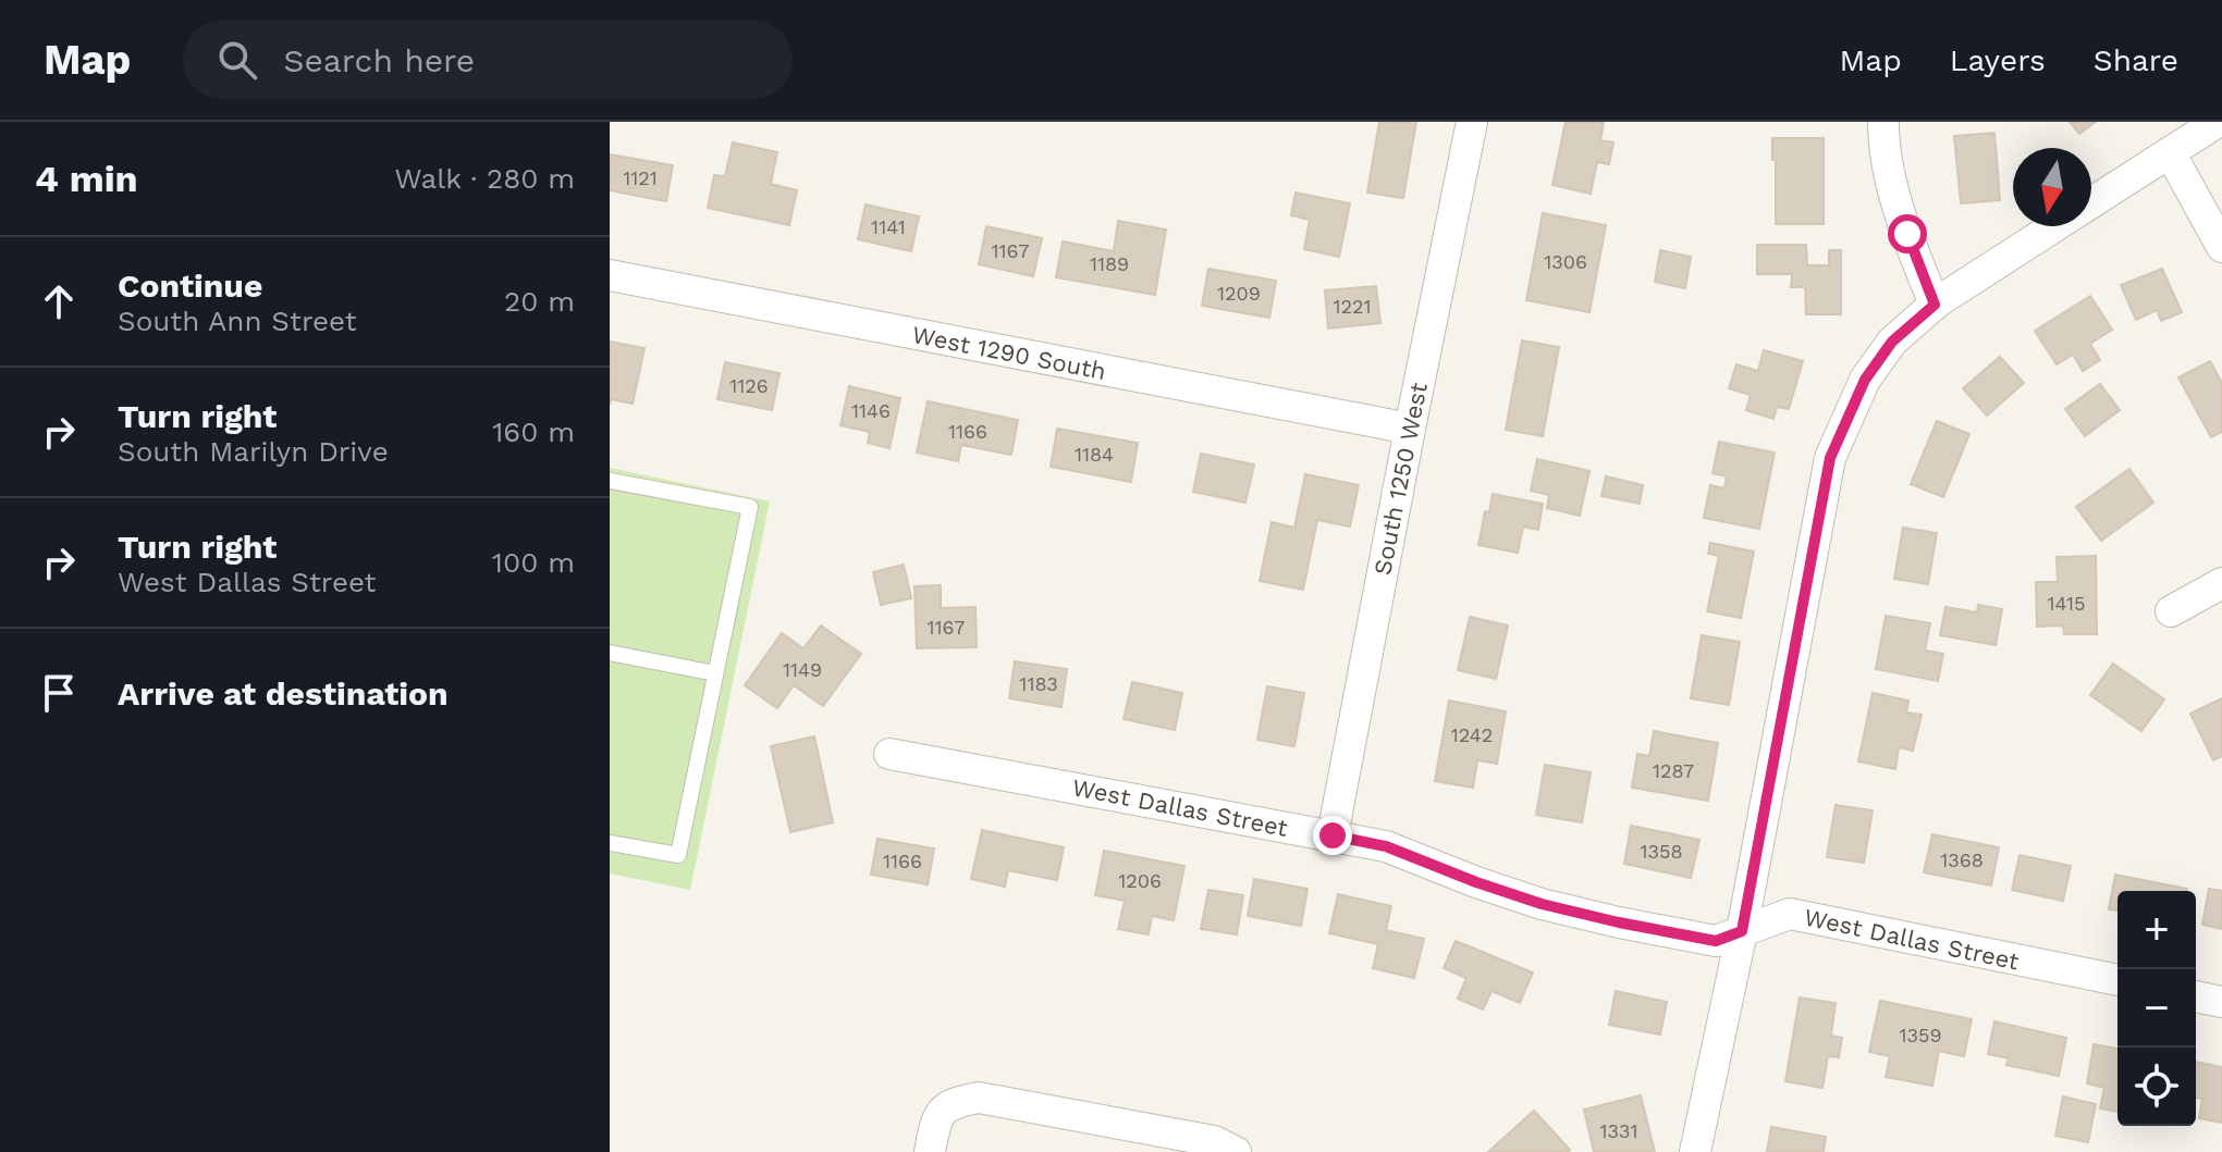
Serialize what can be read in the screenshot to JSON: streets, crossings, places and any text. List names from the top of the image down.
{
  "streets": {
    "street": ["West 1290 South", "South 1250 West", "West Dallas Street"]
  },
  "crossings": [
    ["West 1290 South", "South 1250 West"],
    ["South 1250 West", "West Dallas Street"]
  ],
  "house_numbers": [
    "1121",
    "1141",
    "1167",
    "1306",
    "1189",
    "1209",
    "1221",
    "1126",
    "1146",
    "1166",
    "1184",
    "1415",
    "1167",
    "1149",
    "1183",
    "1242",
    "1287",
    "1358",
    "1368",
    "1166",
    "1206",
    "1359",
    "1331"
  ],
  "north": "bottom",
  "page": {
    "header": "Map",
    "search": "Search here",
    "nav": ["Map", "Layers", "Share"],
    "heading": ["4 min", "Walk · 280 m"],
    "list": [
      ["Continue", "South Ann Street", "20 m"],
      ["Turn right", "South Marilyn Drive", "160 m"],
      ["Turn right", "West Dallas Street", "100 m"],
      "Arrive at destination"
    ],
    "map_buttons": ["+", "−"]
  }
}
